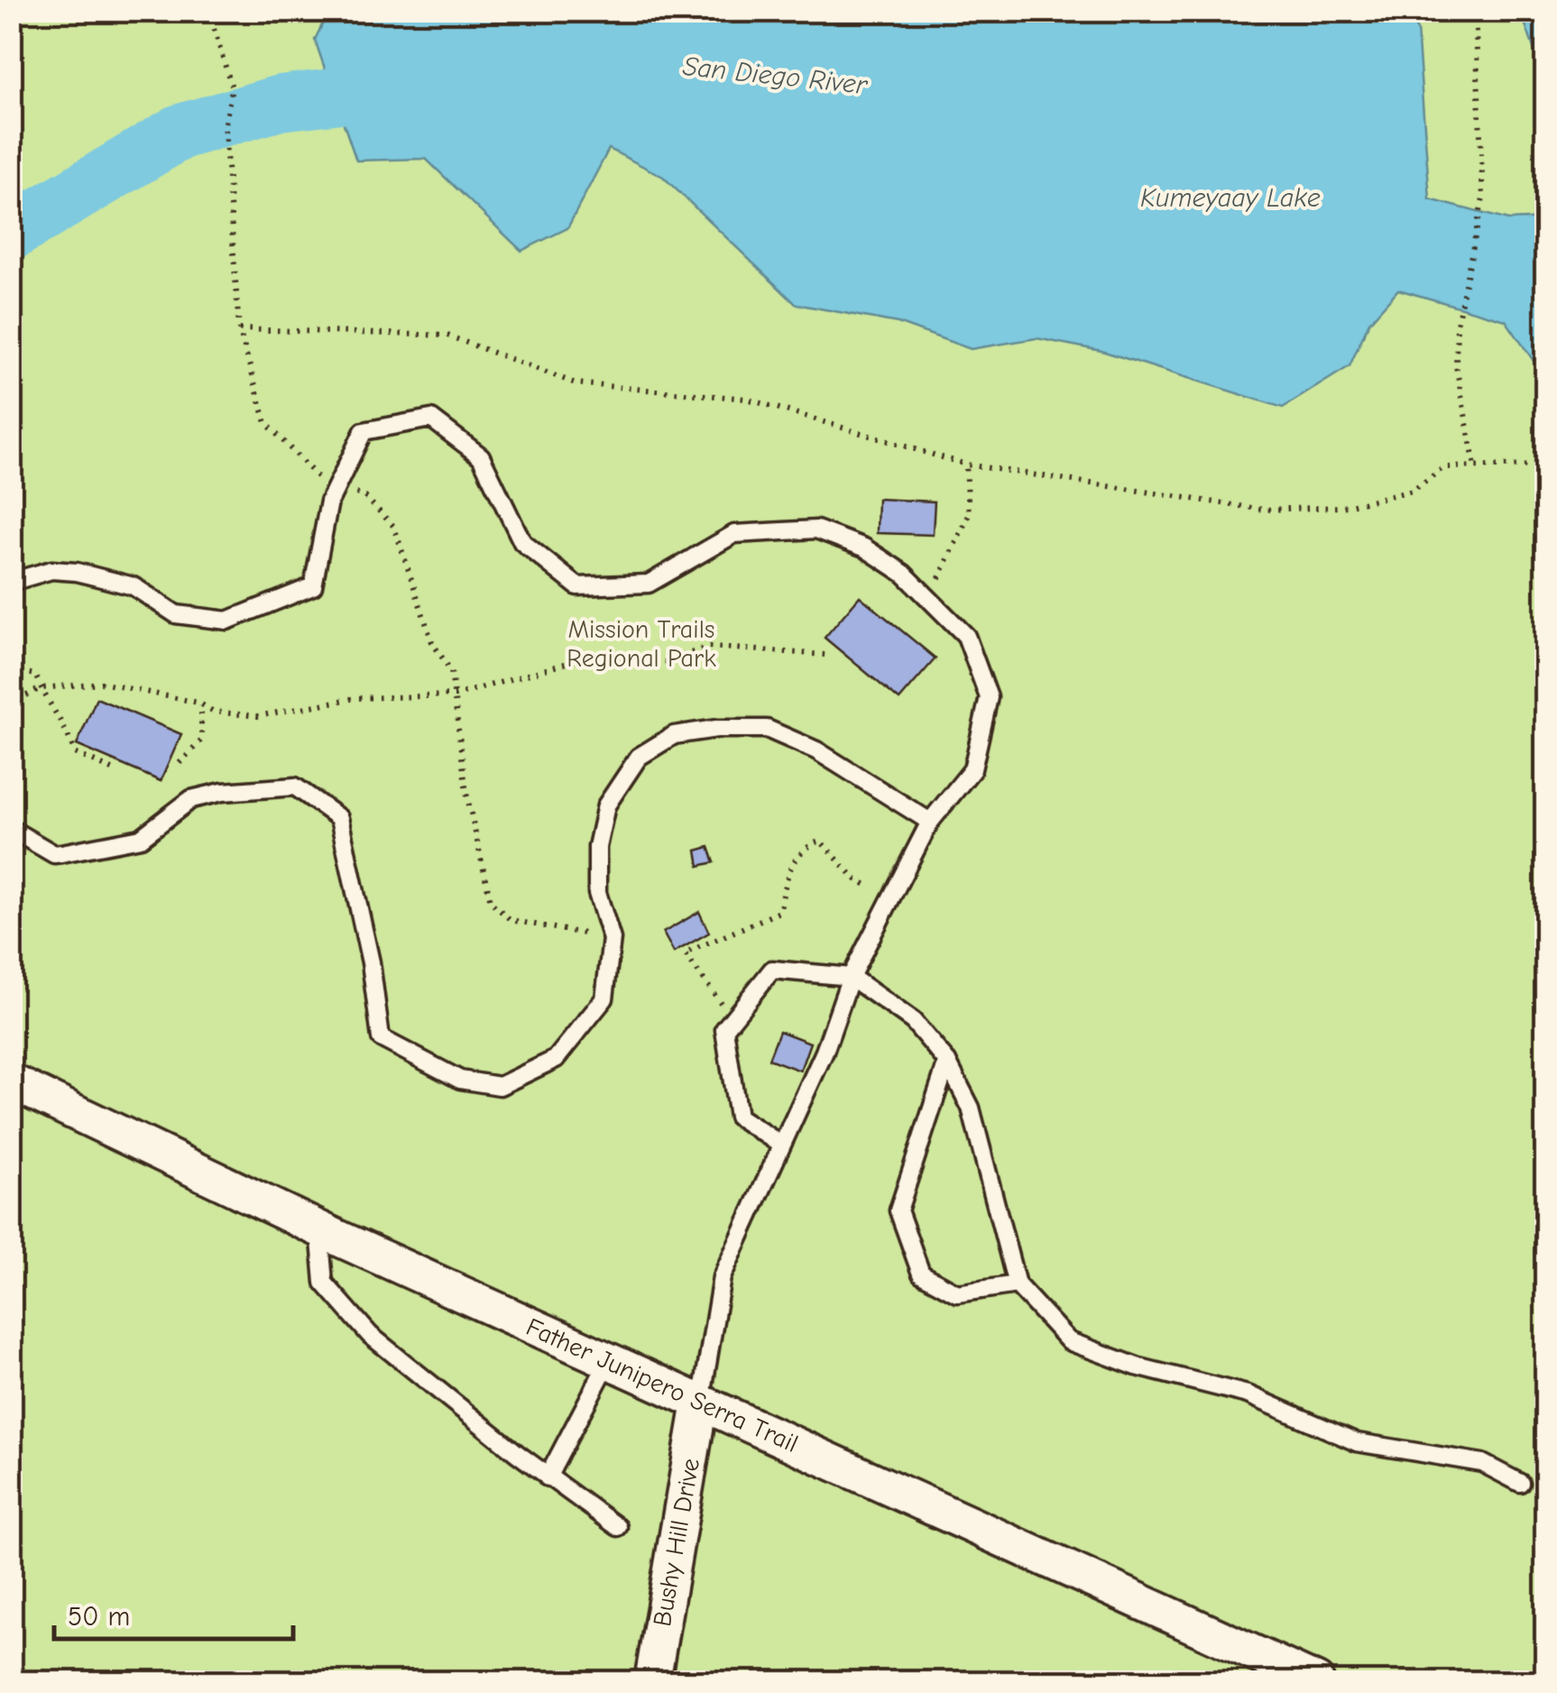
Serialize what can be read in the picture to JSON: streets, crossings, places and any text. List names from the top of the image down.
{
  "streets": {
    "street": ["Father Junipero Serra Trail", "Bushy Hill Drive"]
  },
  "crossings": [
    ["Father Junipero Serra Trail", "Bushy Hill Drive"]
  ],
  "water": ["San Diego River", "Kumeyaay Lake"],
  "parks": ["Mission Trails Regional Park"],
  "scale_bar": "50 m"
}
